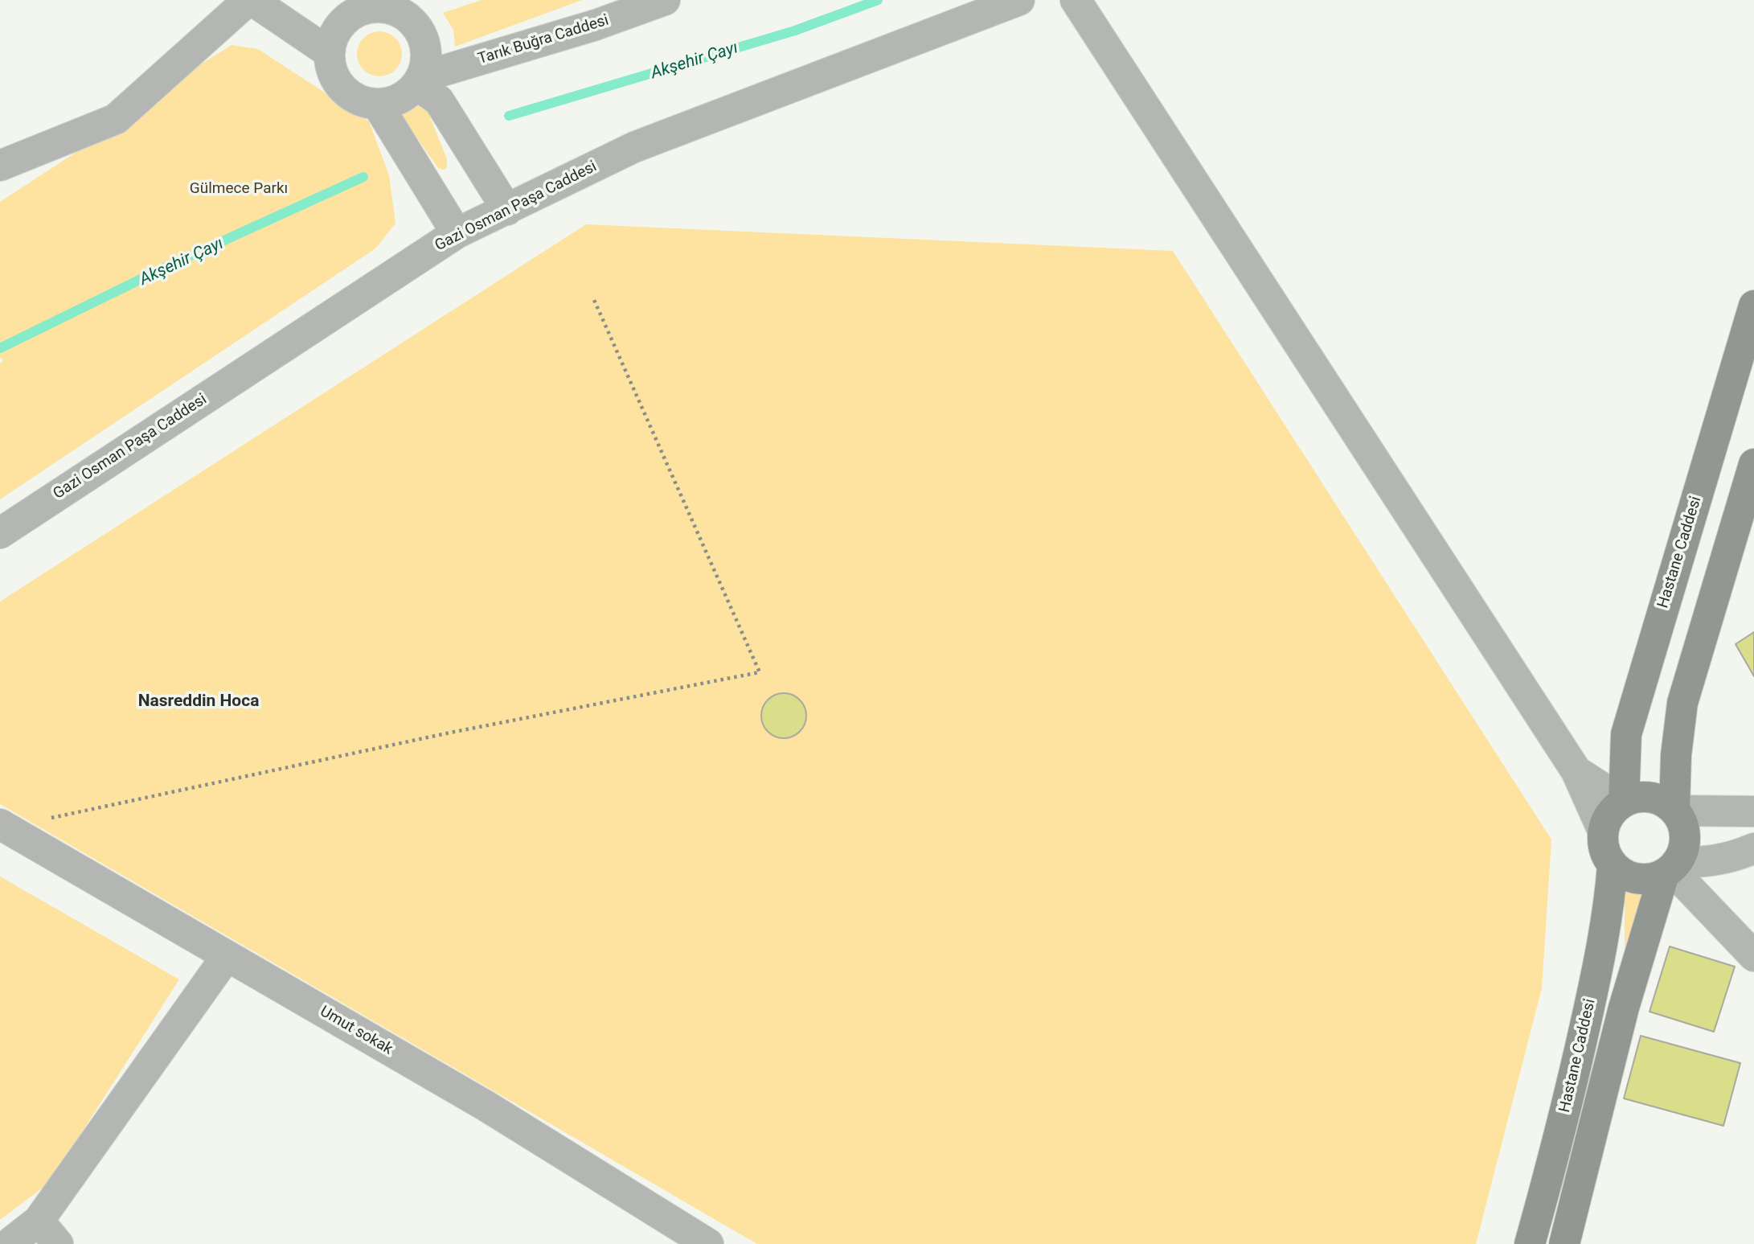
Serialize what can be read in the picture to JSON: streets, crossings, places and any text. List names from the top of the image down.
{
  "streets": {
    "main road": ["Hastane Caddesi"],
    "street": ["Tarık Buğra Caddesi", "Gazi Osman Paşa Caddesi", "Umut sokak"]
  },
  "districts": ["Nasreddin Hoca"],
  "water": ["Akşehir Çayı"],
  "parks": ["Gülmece Parkı"]
}
